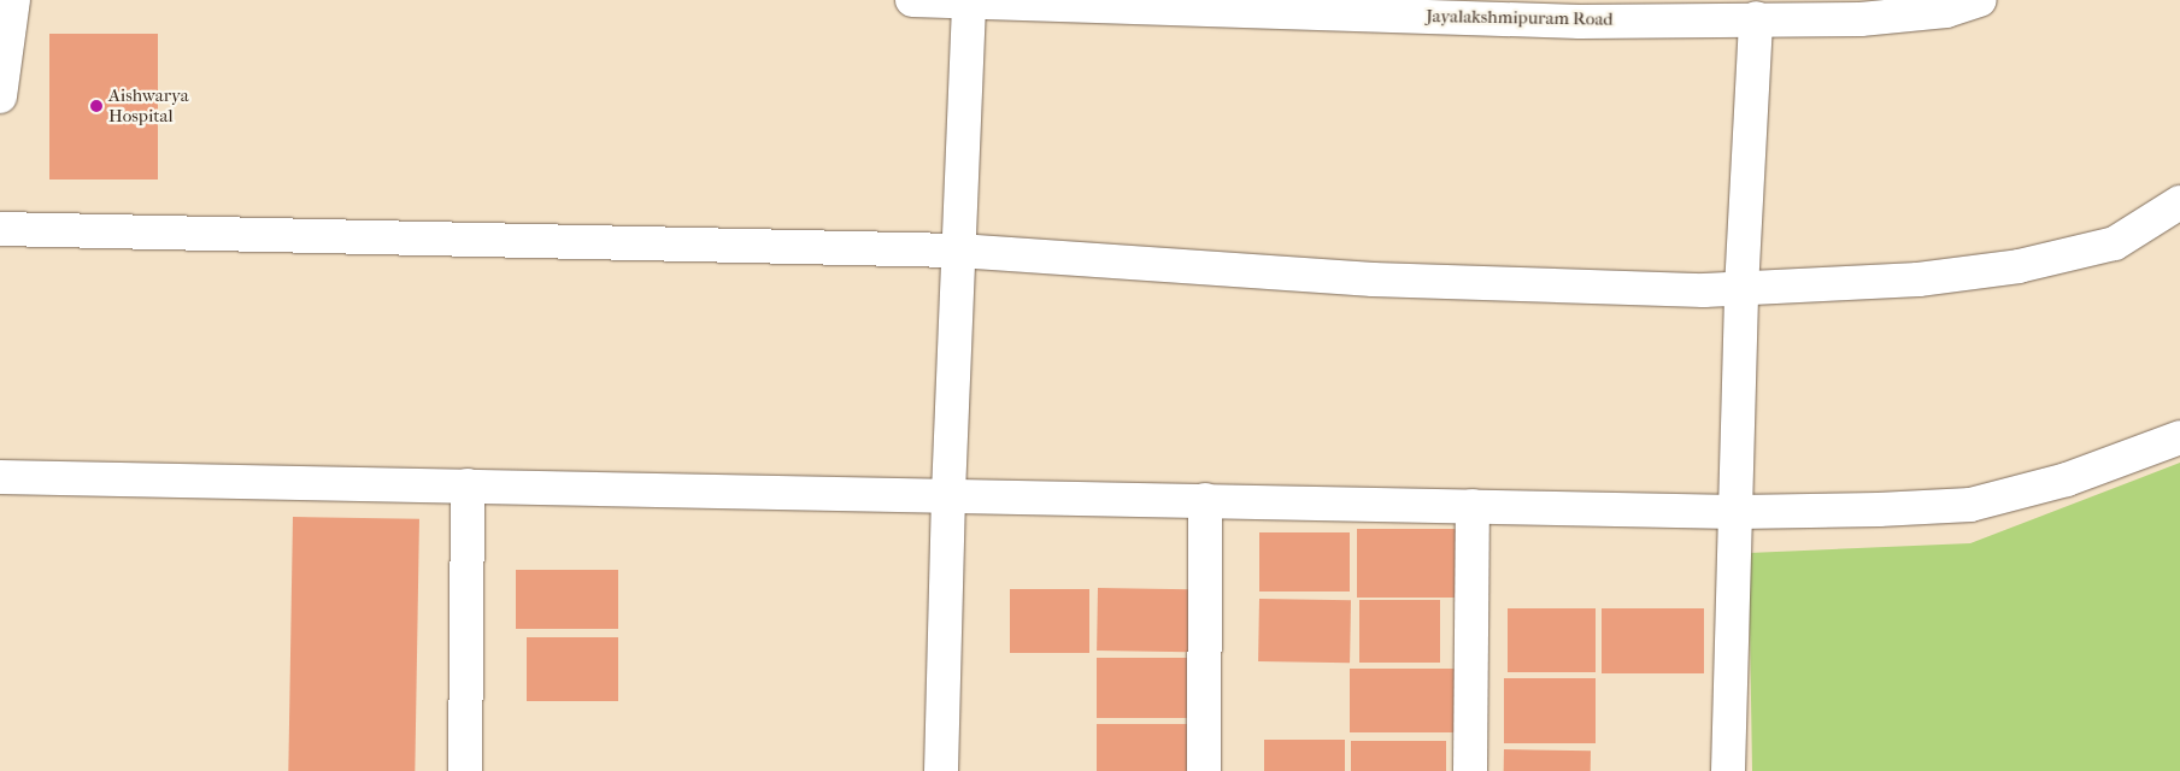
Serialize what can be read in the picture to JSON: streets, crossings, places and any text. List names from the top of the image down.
{
  "streets": {
    "street": ["Jayalakshmipuram Road"]
  },
  "places": ["Aishwarya Hospital"]
}
